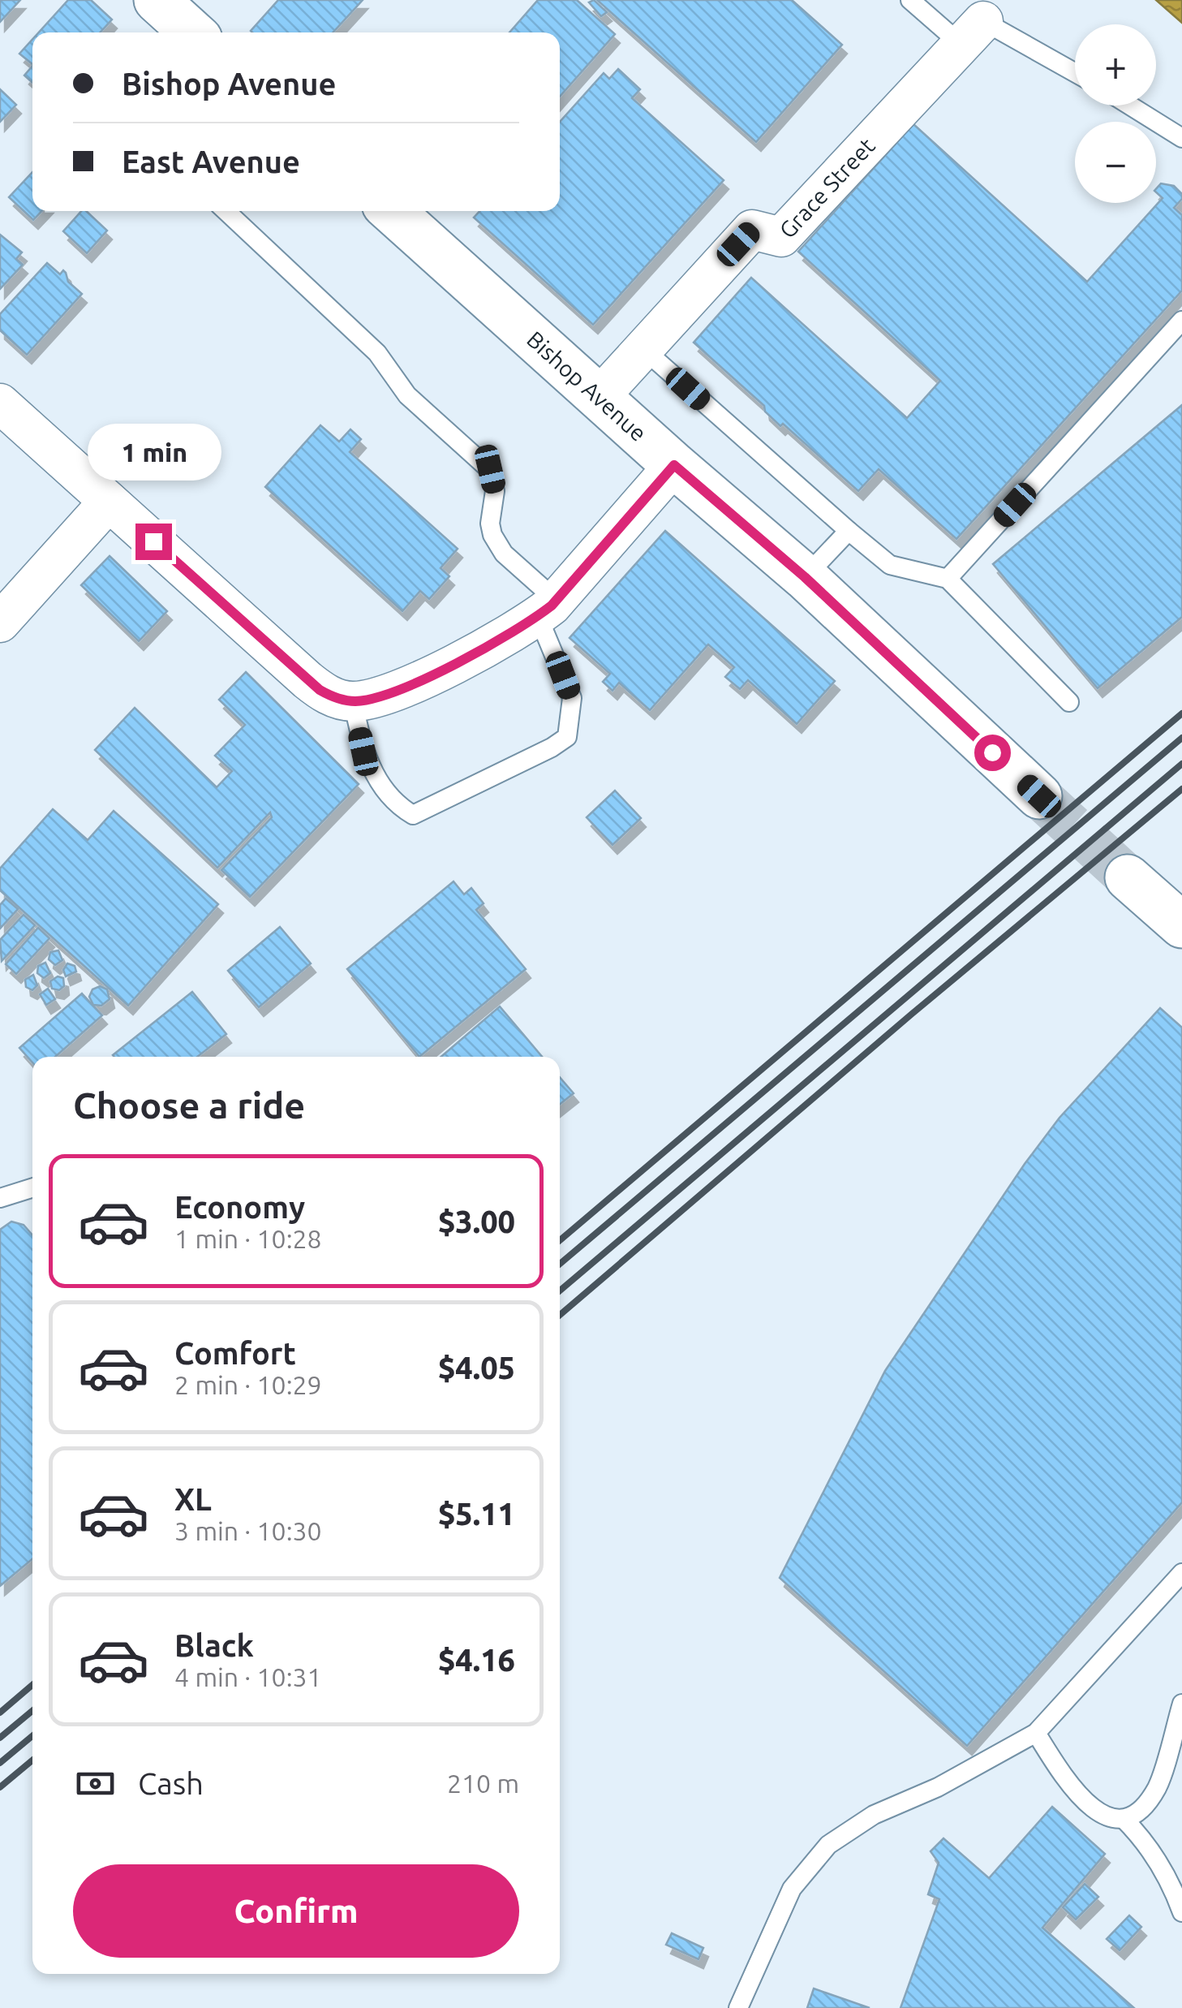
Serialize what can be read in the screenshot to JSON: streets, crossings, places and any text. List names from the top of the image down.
{
  "streets": {
    "street": ["Grace Street", "Bishop Avenue"]
  },
  "crossings": [
    ["Grace Street", "Bishop Avenue"]
  ],
  "page": {
    "map_buttons": ["+", "−"],
    "banner": ["Bishop Avenue", "East Avenue"],
    "bubble": "1 min",
    "heading": "Choose a ride",
    "list": [
      {
        "name": "Economy",
        "note": "1 min · 10:28",
        "value": "$3.00"
      },
      {
        "name": "Comfort",
        "note": "2 min · 10:29",
        "value": "$4.05"
      },
      {
        "name": "XL",
        "note": "3 min · 10:30",
        "value": "$5.11"
      },
      {
        "name": "Black",
        "note": "4 min · 10:31",
        "value": "$4.16"
      }
    ],
    "pay": ["Cash", "210 m"],
    "buttons": "Confirm"
  }
}
